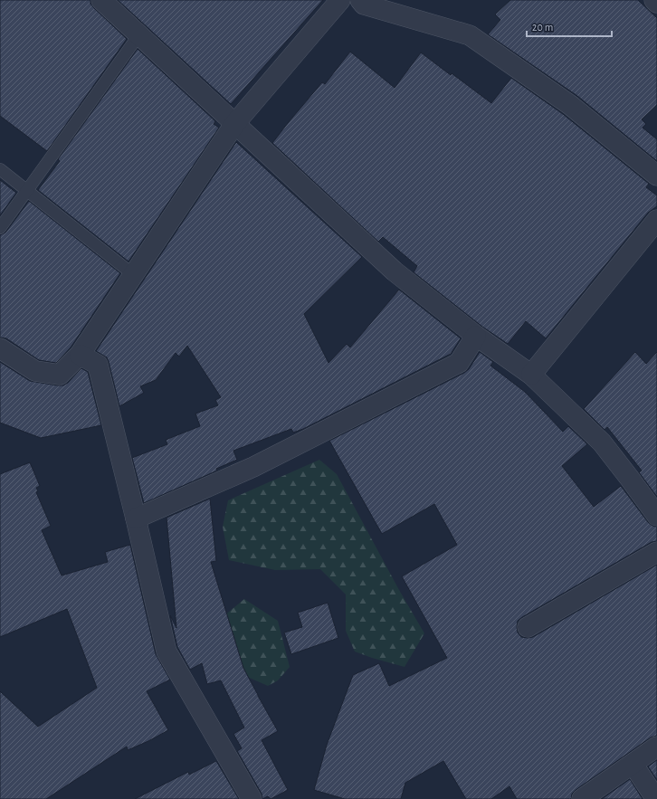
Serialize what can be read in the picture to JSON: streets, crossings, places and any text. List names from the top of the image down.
{
  "scale_bar": "20 m"
}
